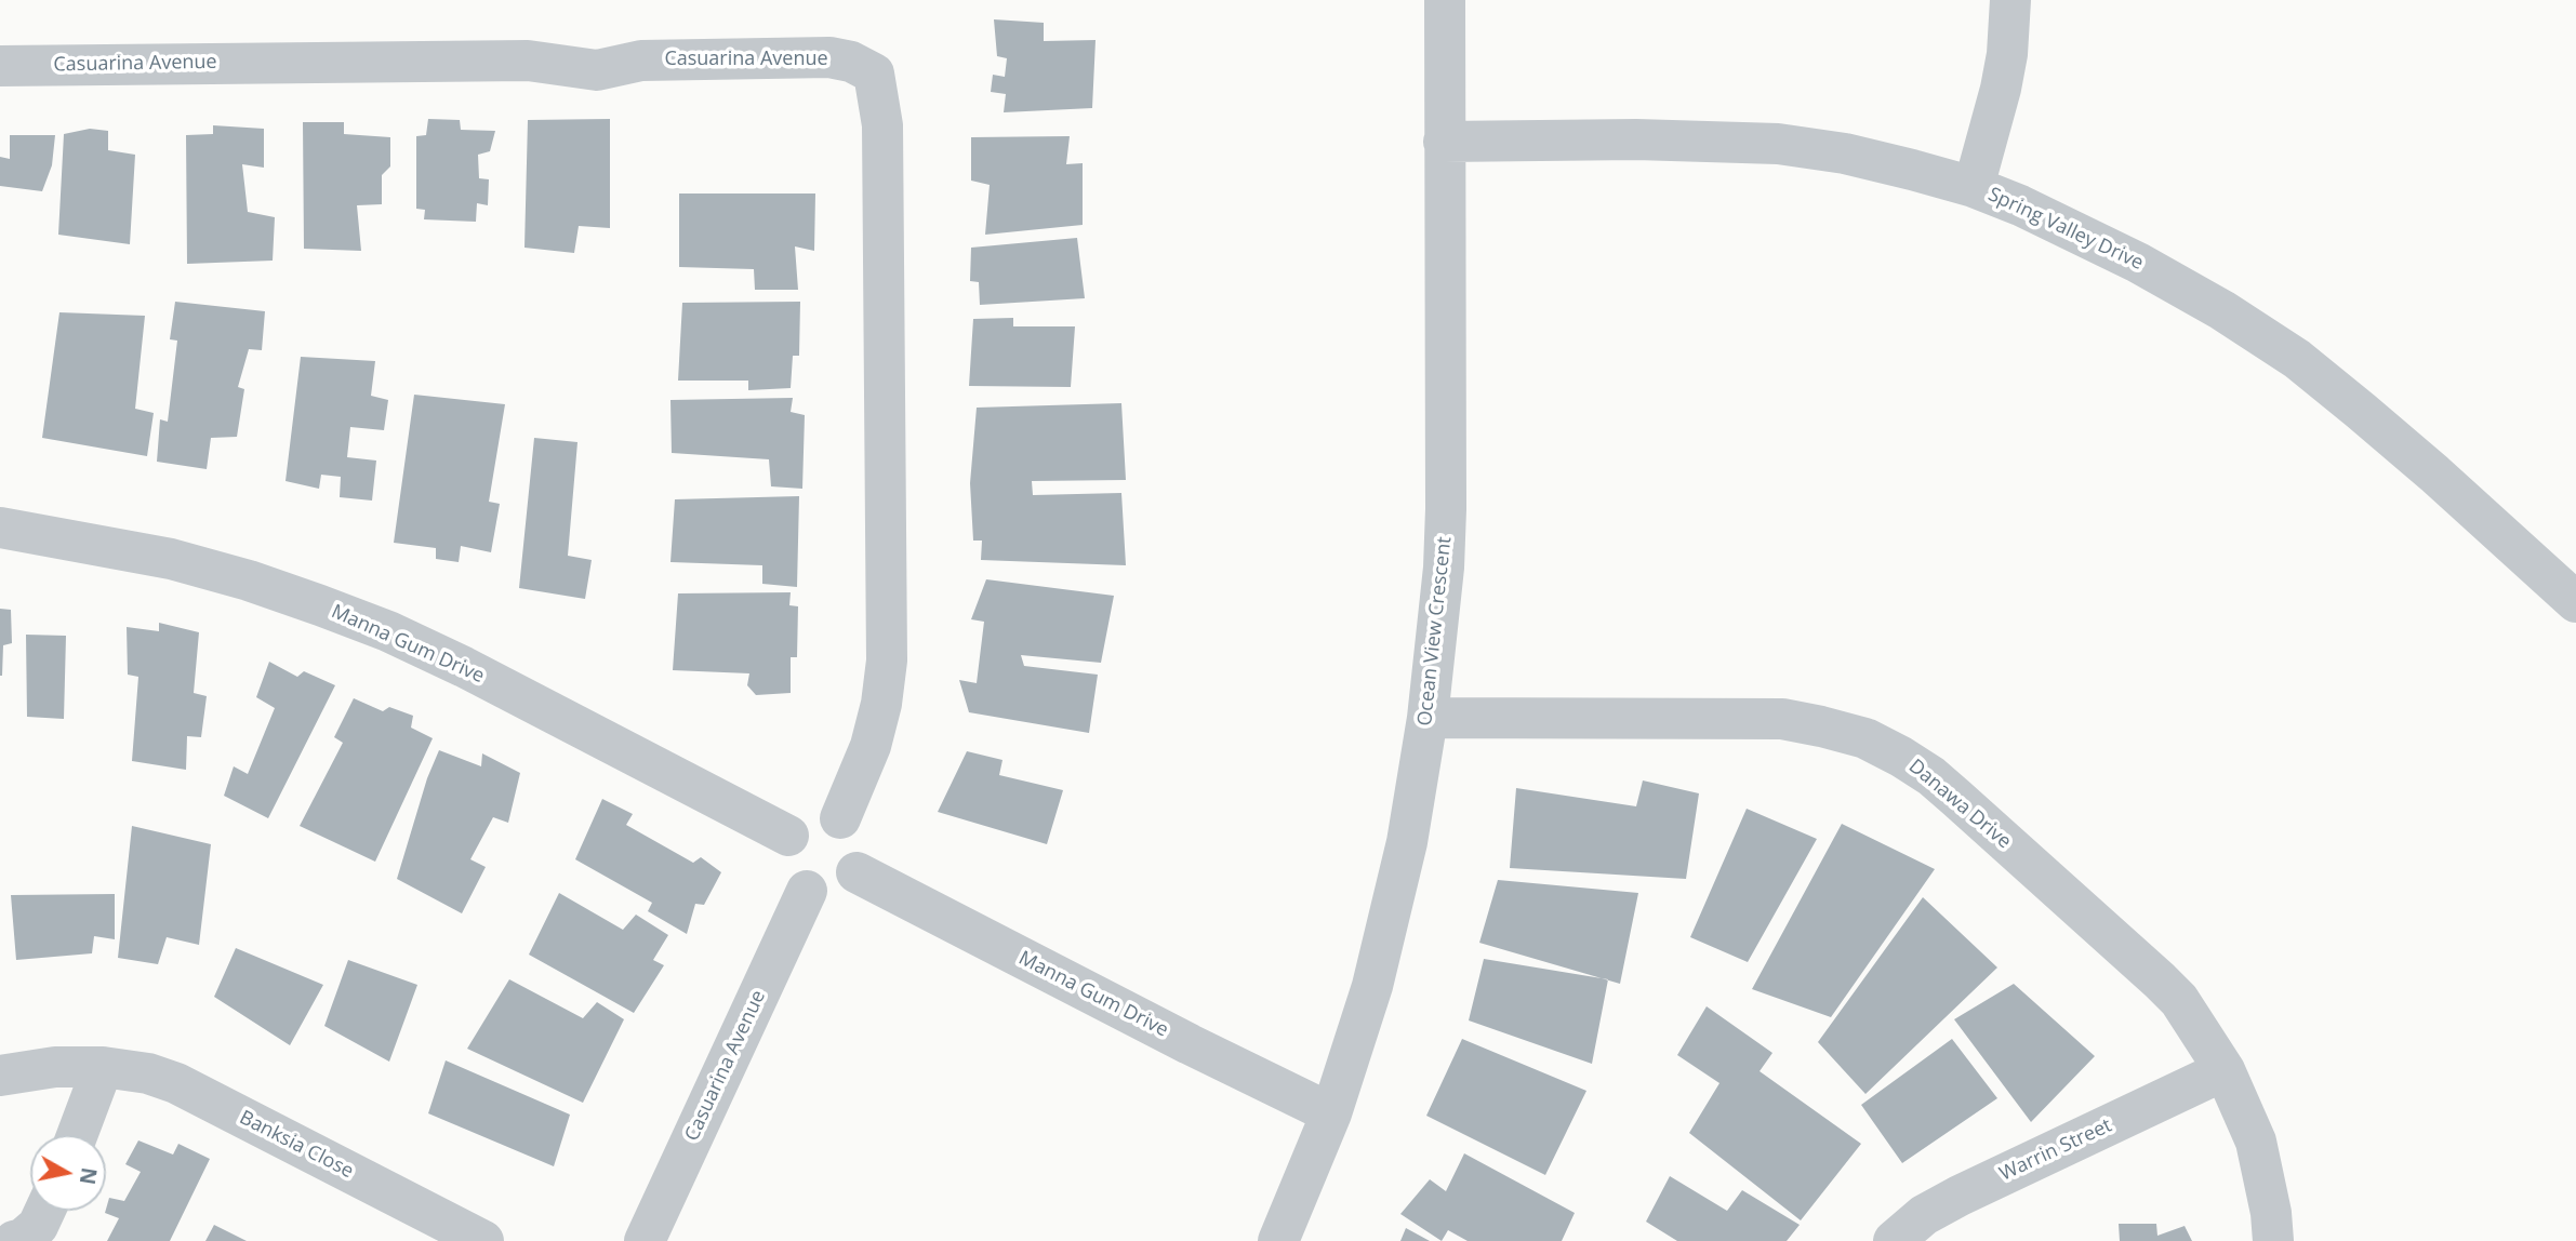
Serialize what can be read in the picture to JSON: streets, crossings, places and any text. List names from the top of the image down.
{
  "streets": {
    "street": [
      "Casuarina Avenue",
      "Spring Valley Drive",
      "Ocean View Crescent",
      "Manna Gum Drive",
      "Danawa Drive",
      "Banksia Close",
      "Warrin Street"
    ]
  },
  "crossings": [
    ["Casuarina Avenue", "Manna Gum Drive"],
    ["Spring Valley Drive", "Ocean View Crescent"],
    ["Ocean View Crescent", "Manna Gum Drive"],
    ["Ocean View Crescent", "Danawa Drive"],
    ["Danawa Drive", "Warrin Street"]
  ],
  "north": "right"
}
